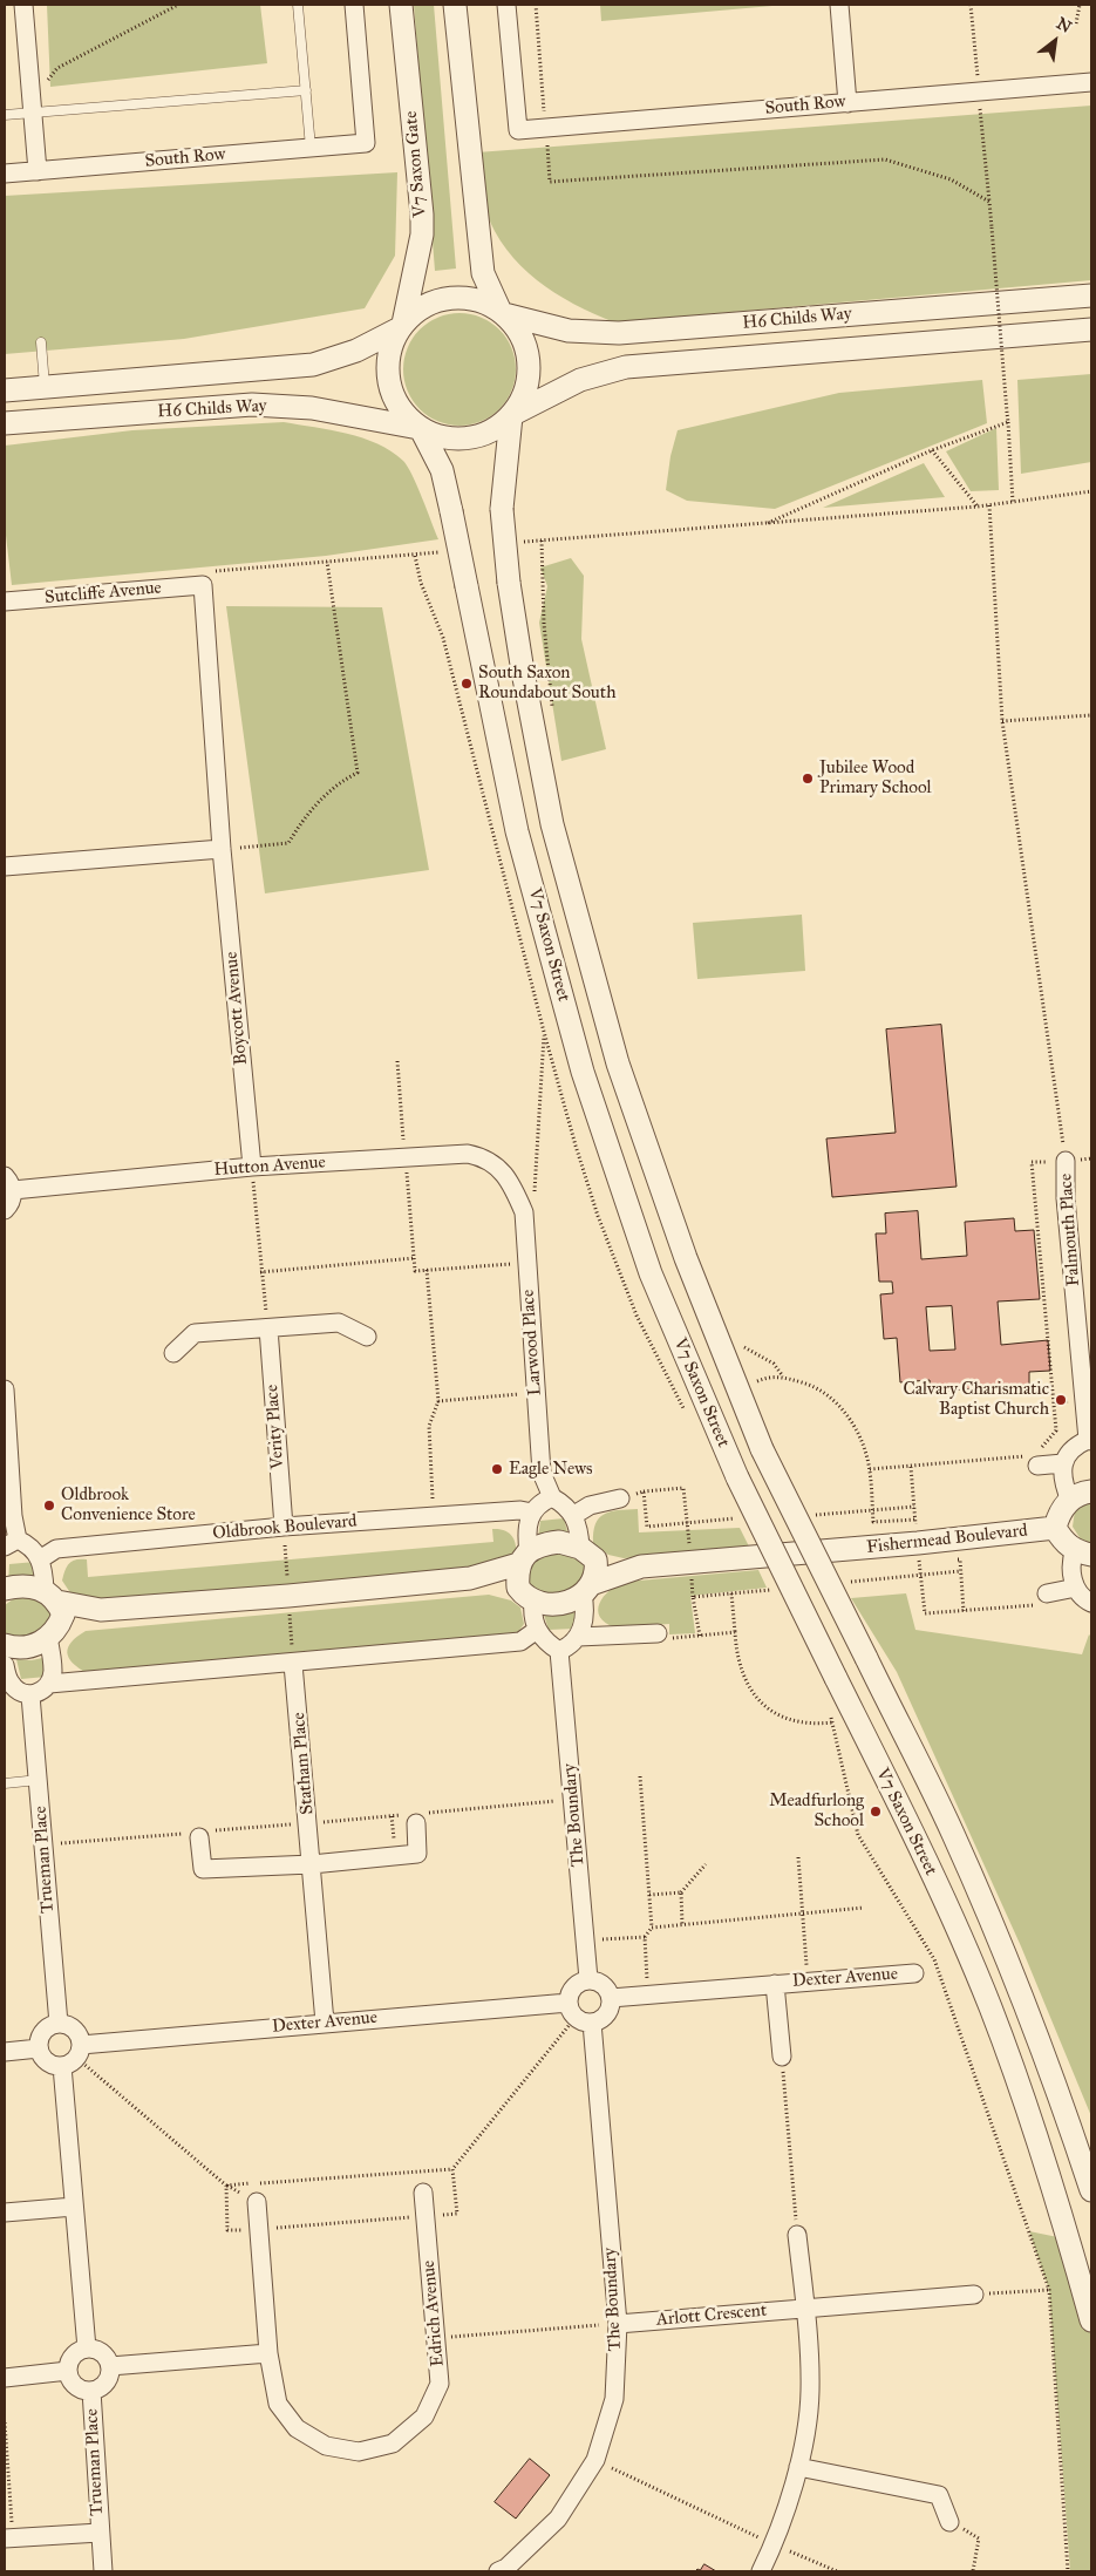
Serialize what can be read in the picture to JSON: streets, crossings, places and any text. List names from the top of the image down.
{
  "streets": {
    "street": [
      "South Row",
      "V7 Saxon Gate",
      "H6 Childs Way",
      "Sutcliffe Avenue",
      "V7 Saxon Street",
      "Boycott Avenue",
      "Hutton Avenue",
      "Falmouth Place",
      "Larwood Place",
      "Verity Place",
      "Oldbrook Boulevard",
      "Fishermead Boulevard",
      "Statham Place",
      "The Boundary",
      "Trueman Place",
      "Dexter Avenue",
      "Edrich Avenue",
      "Arlott Crescent"
    ]
  },
  "crossings": [
    ["V7 Saxon Gate", "H6 Childs Way"],
    ["V7 Saxon Gate", "V7 Saxon Street"],
    ["H6 Childs Way", "V7 Saxon Street"],
    ["Sutcliffe Avenue", "Boycott Avenue"],
    ["Boycott Avenue", "Hutton Avenue"],
    ["Hutton Avenue", "Larwood Place"],
    ["Verity Place", "Oldbrook Boulevard"],
    ["Statham Place", "Dexter Avenue"],
    ["The Boundary", "Dexter Avenue"],
    ["The Boundary", "Arlott Crescent"],
    ["Trueman Place", "Dexter Avenue"]
  ],
  "places": [
    "South Saxon Roundabout South",
    "Jubilee Wood Primary School",
    "Calvary Charismatic Baptist Church",
    "Eagle News",
    "Oldbrook Convenience Store",
    "Meadfurlong School"
  ],
  "north": "top right"
}
